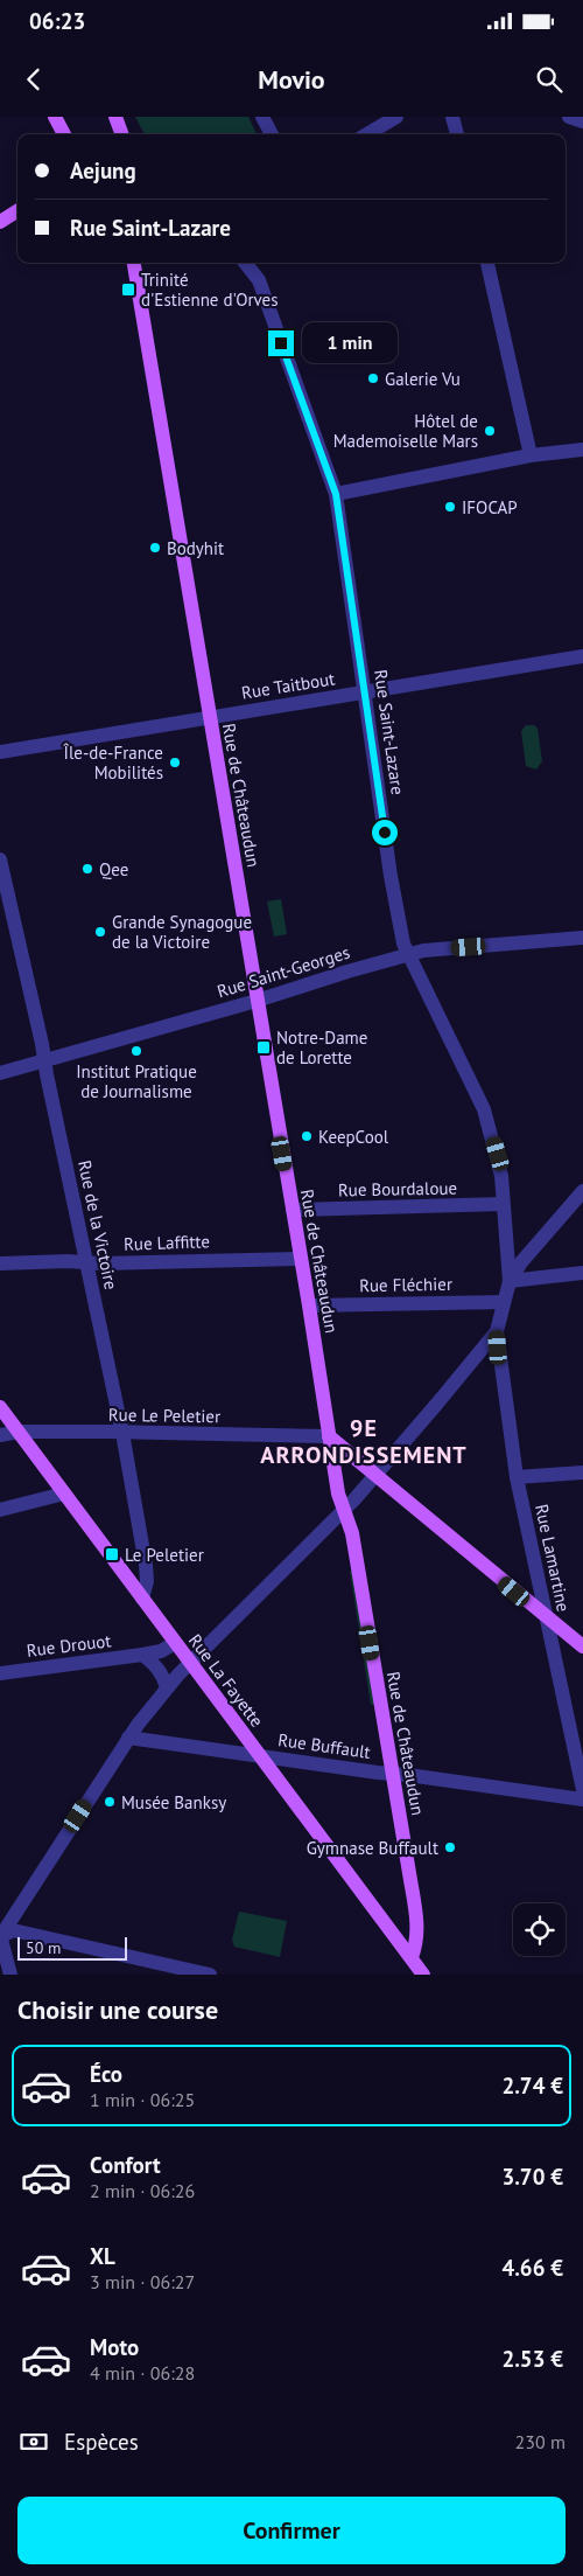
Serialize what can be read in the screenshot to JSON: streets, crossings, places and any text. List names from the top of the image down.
{
  "streets": {
    "main road": ["Rue de Châteaudun", "Rue La Fayette"],
    "street": [
      "Rue Taitbout",
      "Rue Saint-Lazare",
      "Rue Saint-Georges",
      "Rue Bourdaloue",
      "Rue de la Victoire",
      "Rue Laffitte",
      "Rue Fléchier",
      "Rue Le Peletier",
      "Rue Lamartine",
      "Rue Drouot",
      "Rue Buffault"
    ]
  },
  "crossings": [
    ["Rue Taitbout", "Rue Saint-Lazare"],
    ["Rue Taitbout", "Rue de Châteaudun"],
    ["Rue Saint-Lazare", "Rue Saint-Georges"],
    ["Rue Saint-Lazare", "Rue Bourdaloue"],
    ["Rue de Châteaudun", "Rue Saint-Georges"],
    ["Rue de Châteaudun", "Rue Bourdaloue"],
    ["Rue de Châteaudun", "Rue Laffitte"],
    ["Rue de Châteaudun", "Rue Fléchier"],
    ["Rue de Châteaudun", "Rue Le Peletier"],
    ["Rue de Châteaudun", "Rue La Fayette"],
    ["Rue de Châteaudun", "Rue Buffault"],
    ["Rue Saint-Georges", "Rue de la Victoire"],
    ["Rue de la Victoire", "Rue Laffitte"],
    ["Rue de la Victoire", "Rue Le Peletier"],
    ["Rue de la Victoire", "Rue La Fayette"],
    ["Rue Le Peletier", "Rue La Fayette"],
    ["Rue Drouot", "Rue La Fayette"],
    ["Rue La Fayette", "Rue Buffault"]
  ],
  "districts": ["9E ARRONDISSEMENT"],
  "places": {
    "transit": ["Trinité d'Estienne d'Orves", "Notre-Dame de Lorette", "Le Peletier"],
    "other": [
      "Galerie Vu",
      "Hôtel de Mademoiselle Mars",
      "IFOCAP",
      "Bodyhit",
      "Île-de-France Mobilités",
      "Qee",
      "Grande Synagogue de la Victoire",
      "Institut Pratique de Journalisme",
      "KeepCool",
      "Musée Banksy",
      "Gymnase Buffault"
    ]
  },
  "scale_bar": "50 m",
  "page": {
    "status": "06:23",
    "header": "Movio",
    "banner": ["Aejung", "Rue Saint-Lazare"],
    "bubble": "1 min",
    "scale": "50 m",
    "heading": "Choisir une course",
    "list": [
      {
        "name": "Éco",
        "note": "1 min · 06:25",
        "value": "2.74 €"
      },
      {
        "name": "Confort",
        "note": "2 min · 06:26",
        "value": "3.70 €"
      },
      {
        "name": "XL",
        "note": "3 min · 06:27",
        "value": "4.66 €"
      },
      {
        "name": "Moto",
        "note": "4 min · 06:28",
        "value": "2.53 €"
      }
    ],
    "pay": ["Espèces", "230 m"],
    "buttons": "Confirmer"
  }
}
